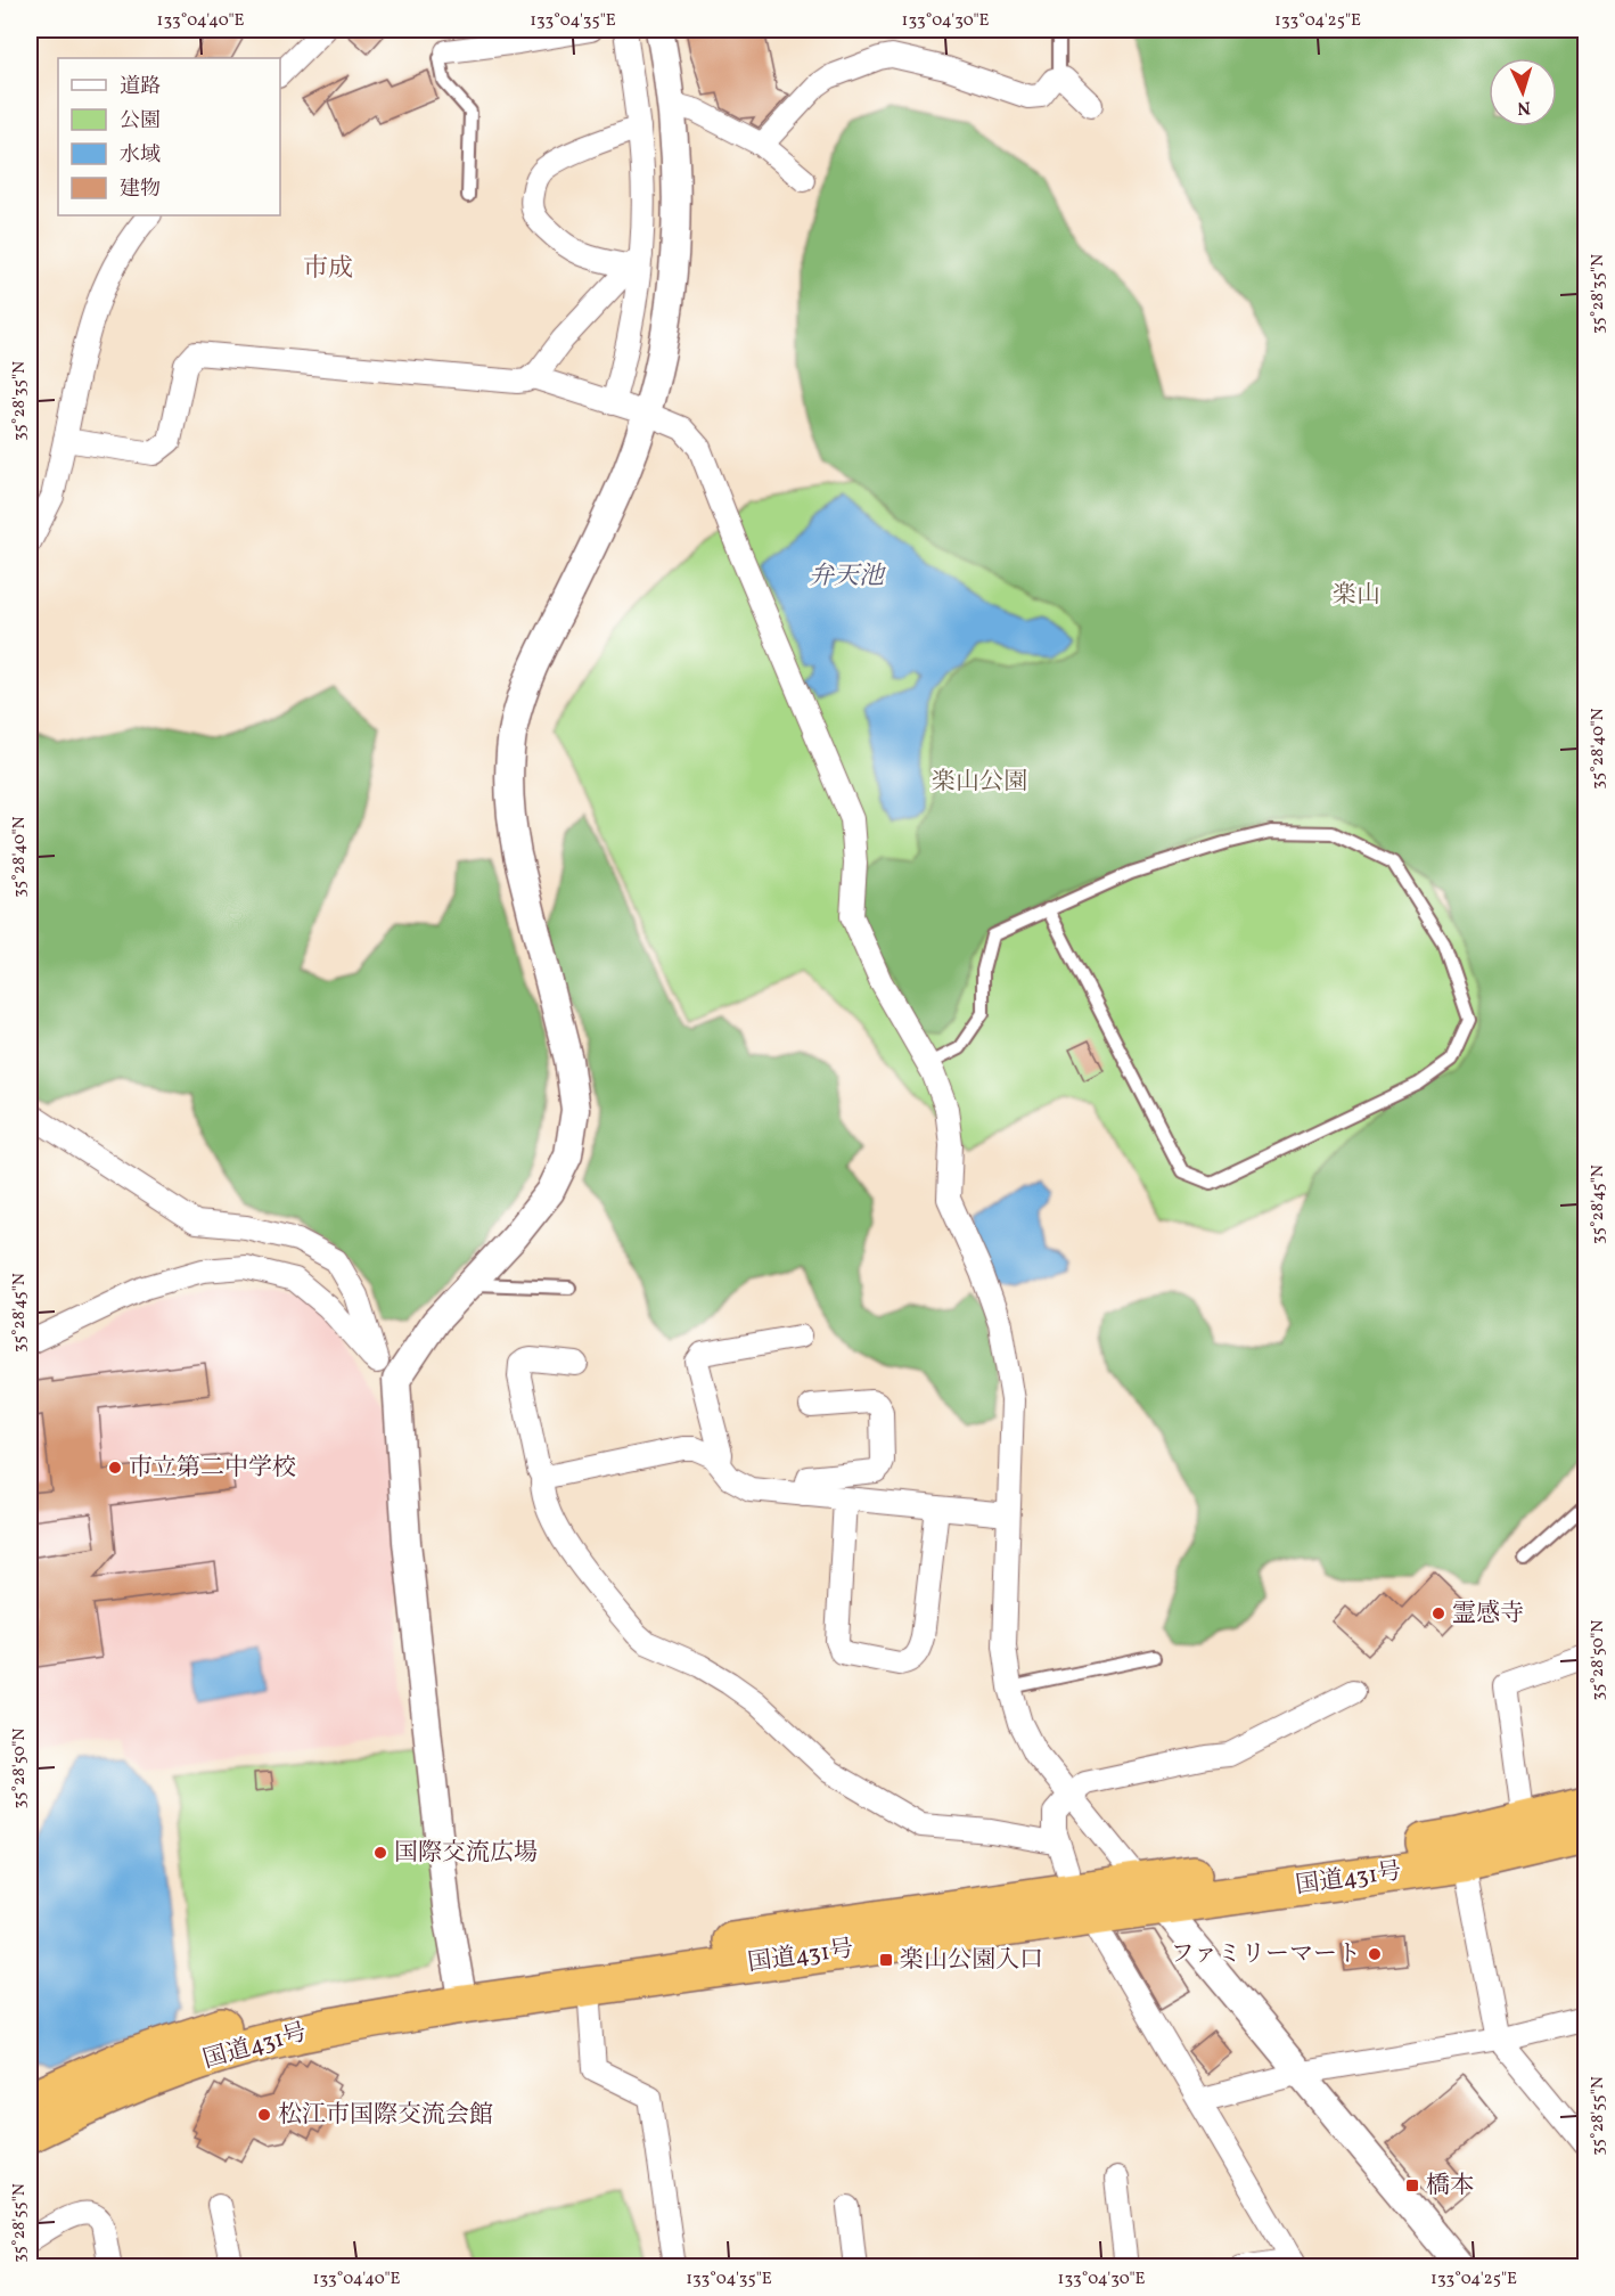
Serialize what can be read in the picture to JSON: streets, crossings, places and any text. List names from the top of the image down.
{
  "streets": {
    "highway": ["国道431号"]
  },
  "districts": ["市成"],
  "water": ["弁天池"],
  "parks": ["楽山", "楽山公園"],
  "places": {
    "other": [
      "市立第二中学校",
      "霊感寺",
      "国際交流広場",
      "ファミリーマート",
      "松江市国際交流会館"
    ],
    "transit": ["楽山公園入口", "橋本"]
  },
  "legend": [
    "道路",
    "公園",
    "水域",
    "建物"
  ],
  "north": "bottom",
  "coordinates": [
    "133°04'40\"E",
    "133°04'35\"E",
    "133°04'30\"E",
    "133°04'25\"E",
    "35°28'35\"N",
    "35°28'40\"N",
    "35°28'45\"N",
    "35°28'50\"N",
    "35°28'55\"N"
  ]
}
